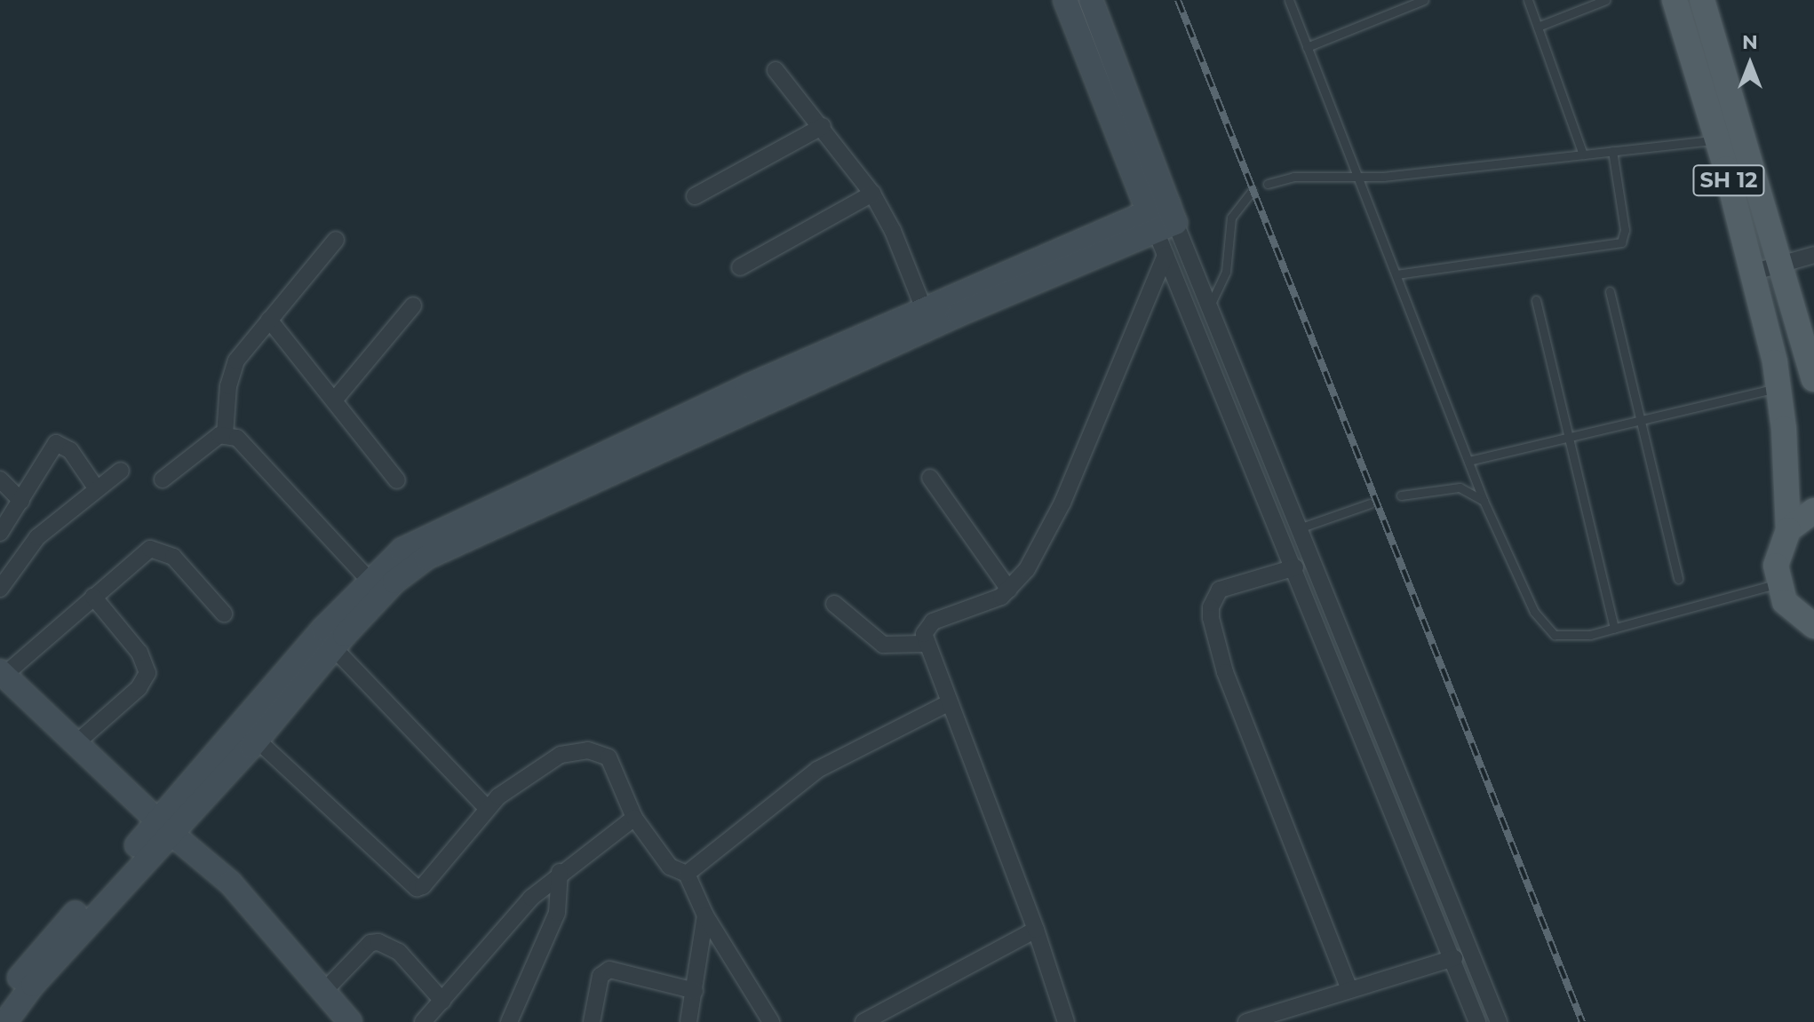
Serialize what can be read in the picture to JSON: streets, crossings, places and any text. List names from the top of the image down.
{
  "streets": {
    "main road": ["SH 12"]
  },
  "north": "top"
}
